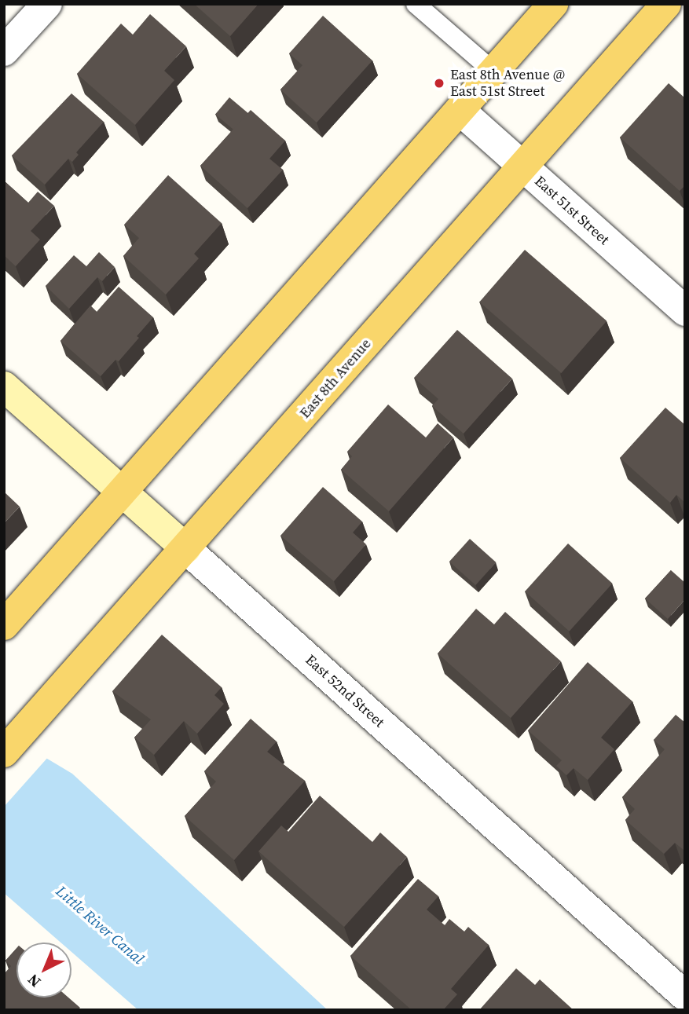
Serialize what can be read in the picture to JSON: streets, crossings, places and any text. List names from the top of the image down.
{
  "streets": {
    "main road": ["East 8th Avenue"],
    "street": ["East 51st Street", "East 52nd Street"]
  },
  "crossings": [
    ["East 51st Street", "East 8th Avenue"],
    ["East 8th Avenue", "East 52nd Street"]
  ],
  "water": ["Little River Canal"],
  "places": ["East 8th Avenue @ East 51st Street"],
  "north": "bottom left"
}
